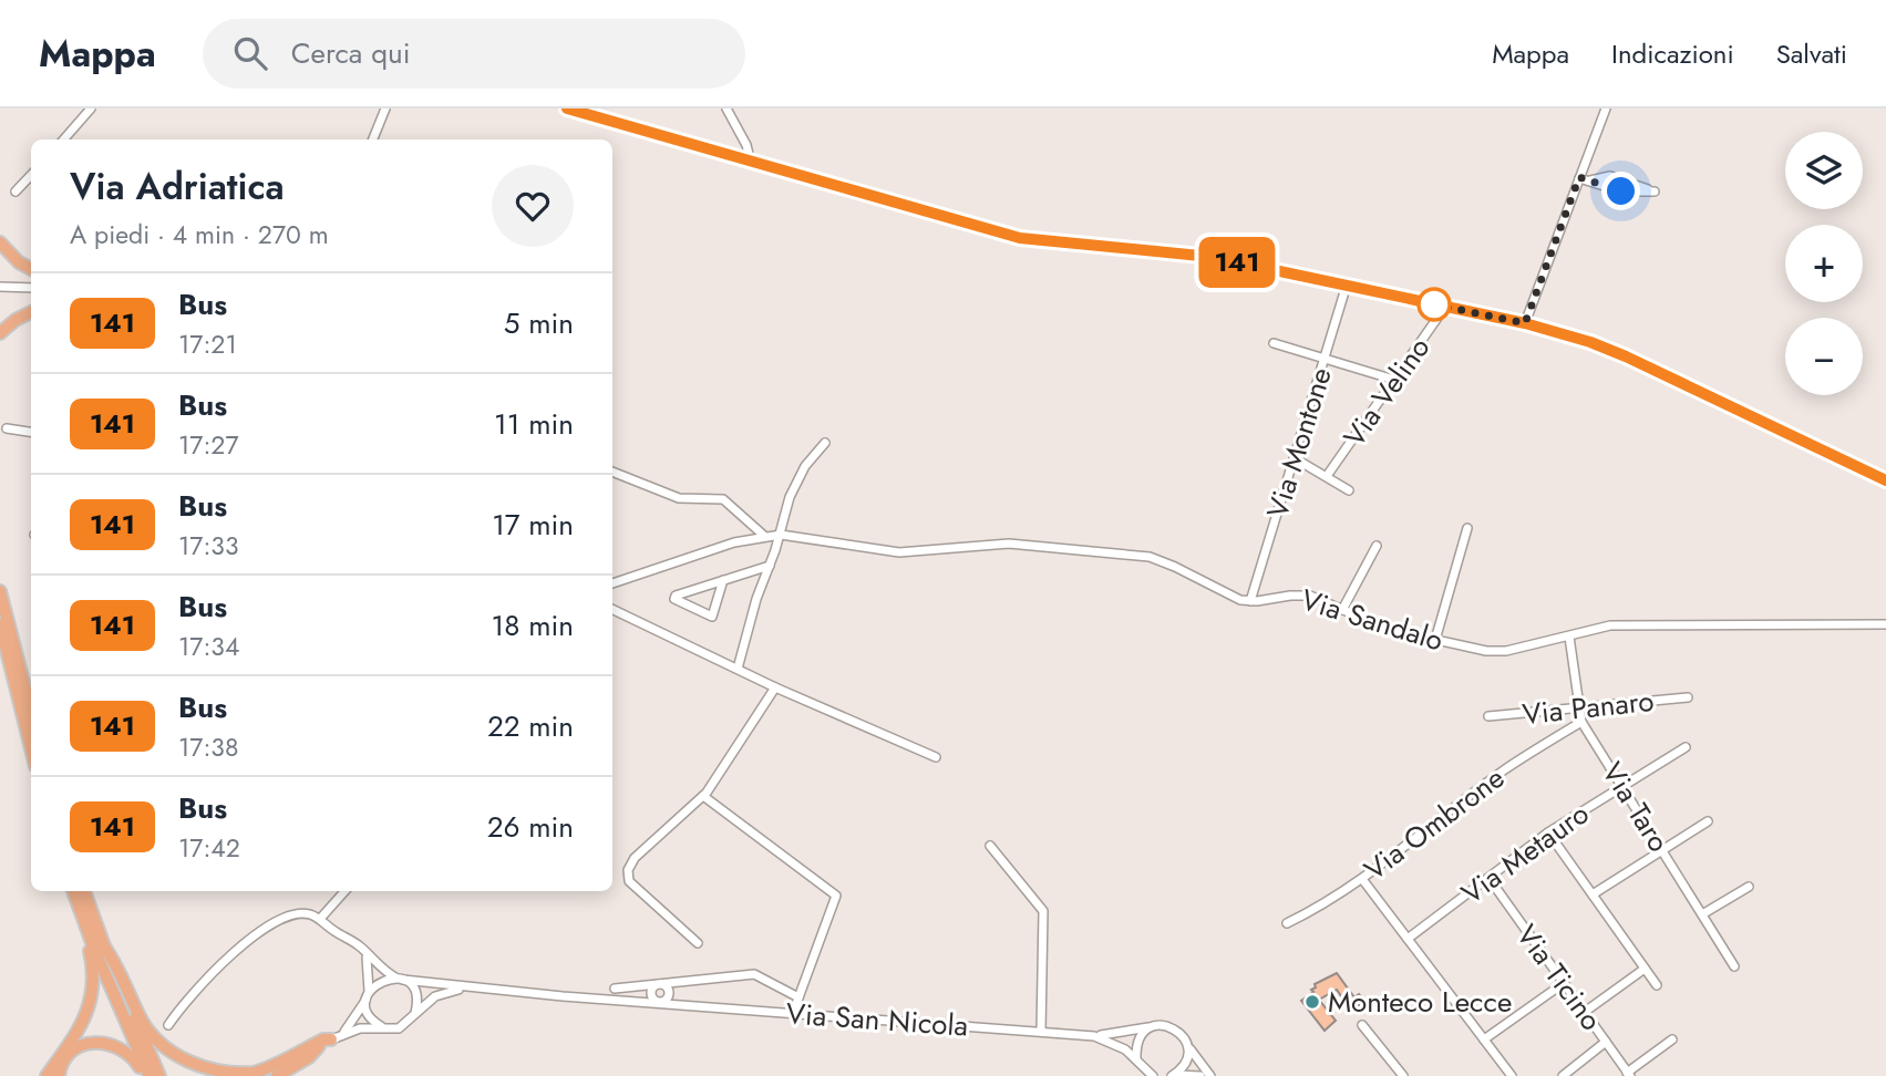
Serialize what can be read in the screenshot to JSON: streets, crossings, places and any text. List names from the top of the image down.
{
  "streets": {
    "street": [
      "Via Velino",
      "Via Montone",
      "Via Sandalo",
      "Via Panaro",
      "Via Taro",
      "Via Ombrone",
      "Via Metauro",
      "Via Ticino",
      "Via San Nicola"
    ]
  },
  "crossings": [
    ["Via Velino", "Via Montone"],
    ["Via Montone", "Via Sandalo"],
    ["Via Sandalo", "Via Taro"],
    ["Via Panaro", "Via Taro"],
    ["Via Taro", "Via Ombrone"],
    ["Via Taro", "Via Metauro"],
    ["Via Metauro", "Via Ticino"]
  ],
  "places": ["Monteco Lecce"],
  "lines": ["bus line 141"],
  "page": {
    "header": "Mappa",
    "search": "Cerca qui",
    "nav": ["Mappa", "Indicazioni", "Salvati"],
    "on_map": "141",
    "map_buttons": ["+", "−"],
    "heading": ["Via Adriatica", "A piedi · 4 min · 270 m"],
    "list": [
      {
        "mark": "141",
        "name": "Bus",
        "note": "17:21",
        "value": "5 min"
      },
      {
        "mark": "141",
        "name": "Bus",
        "note": "17:27",
        "value": "11 min"
      },
      {
        "mark": "141",
        "name": "Bus",
        "note": "17:33",
        "value": "17 min"
      },
      {
        "mark": "141",
        "name": "Bus",
        "note": "17:34",
        "value": "18 min"
      },
      {
        "mark": "141",
        "name": "Bus",
        "note": "17:38",
        "value": "22 min"
      },
      {
        "mark": "141",
        "name": "Bus",
        "note": "17:42",
        "value": "26 min"
      }
    ]
  }
}
